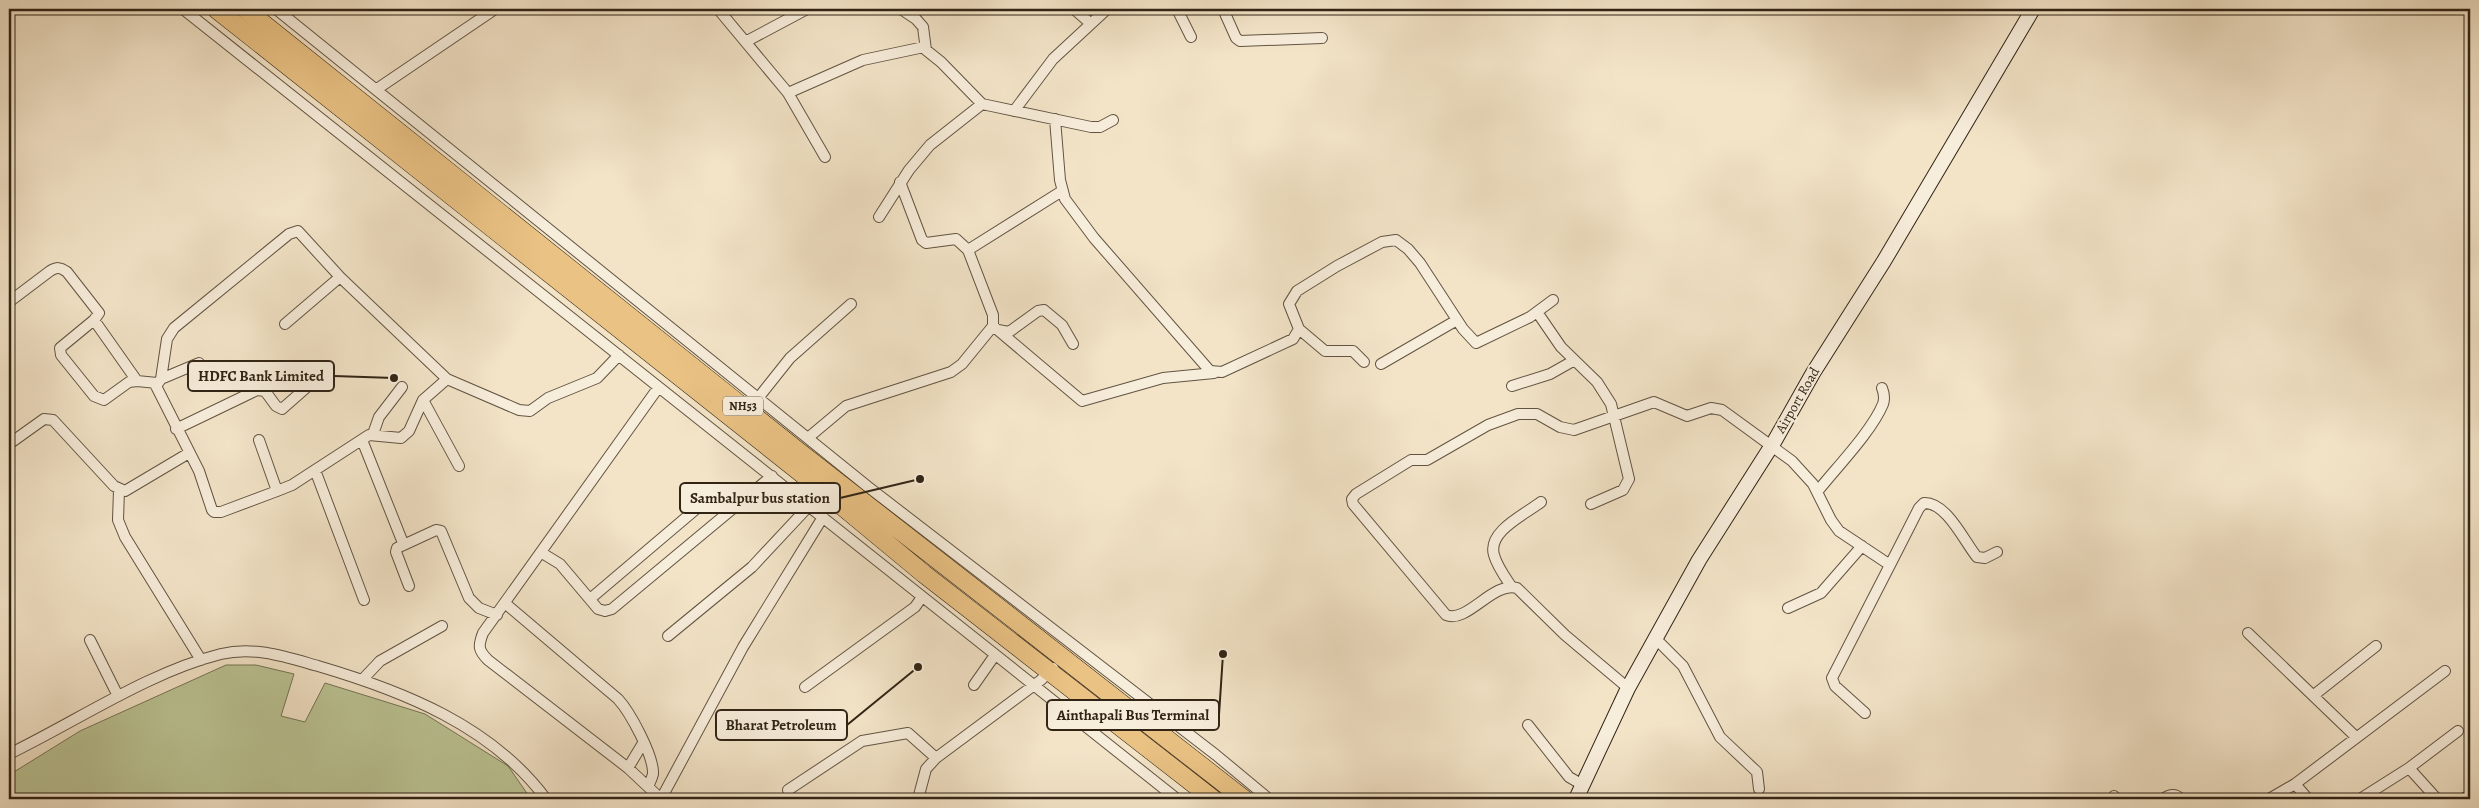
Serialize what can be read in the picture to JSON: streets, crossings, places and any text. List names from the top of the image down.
{
  "streets": {
    "highway": ["NH53"],
    "main road": ["Airport Road"]
  },
  "places": [
    "HDFC Bank Limited",
    "Sambalpur bus station",
    "Ainthapali Bus Terminal",
    "Bharat Petroleum"
  ]
}
